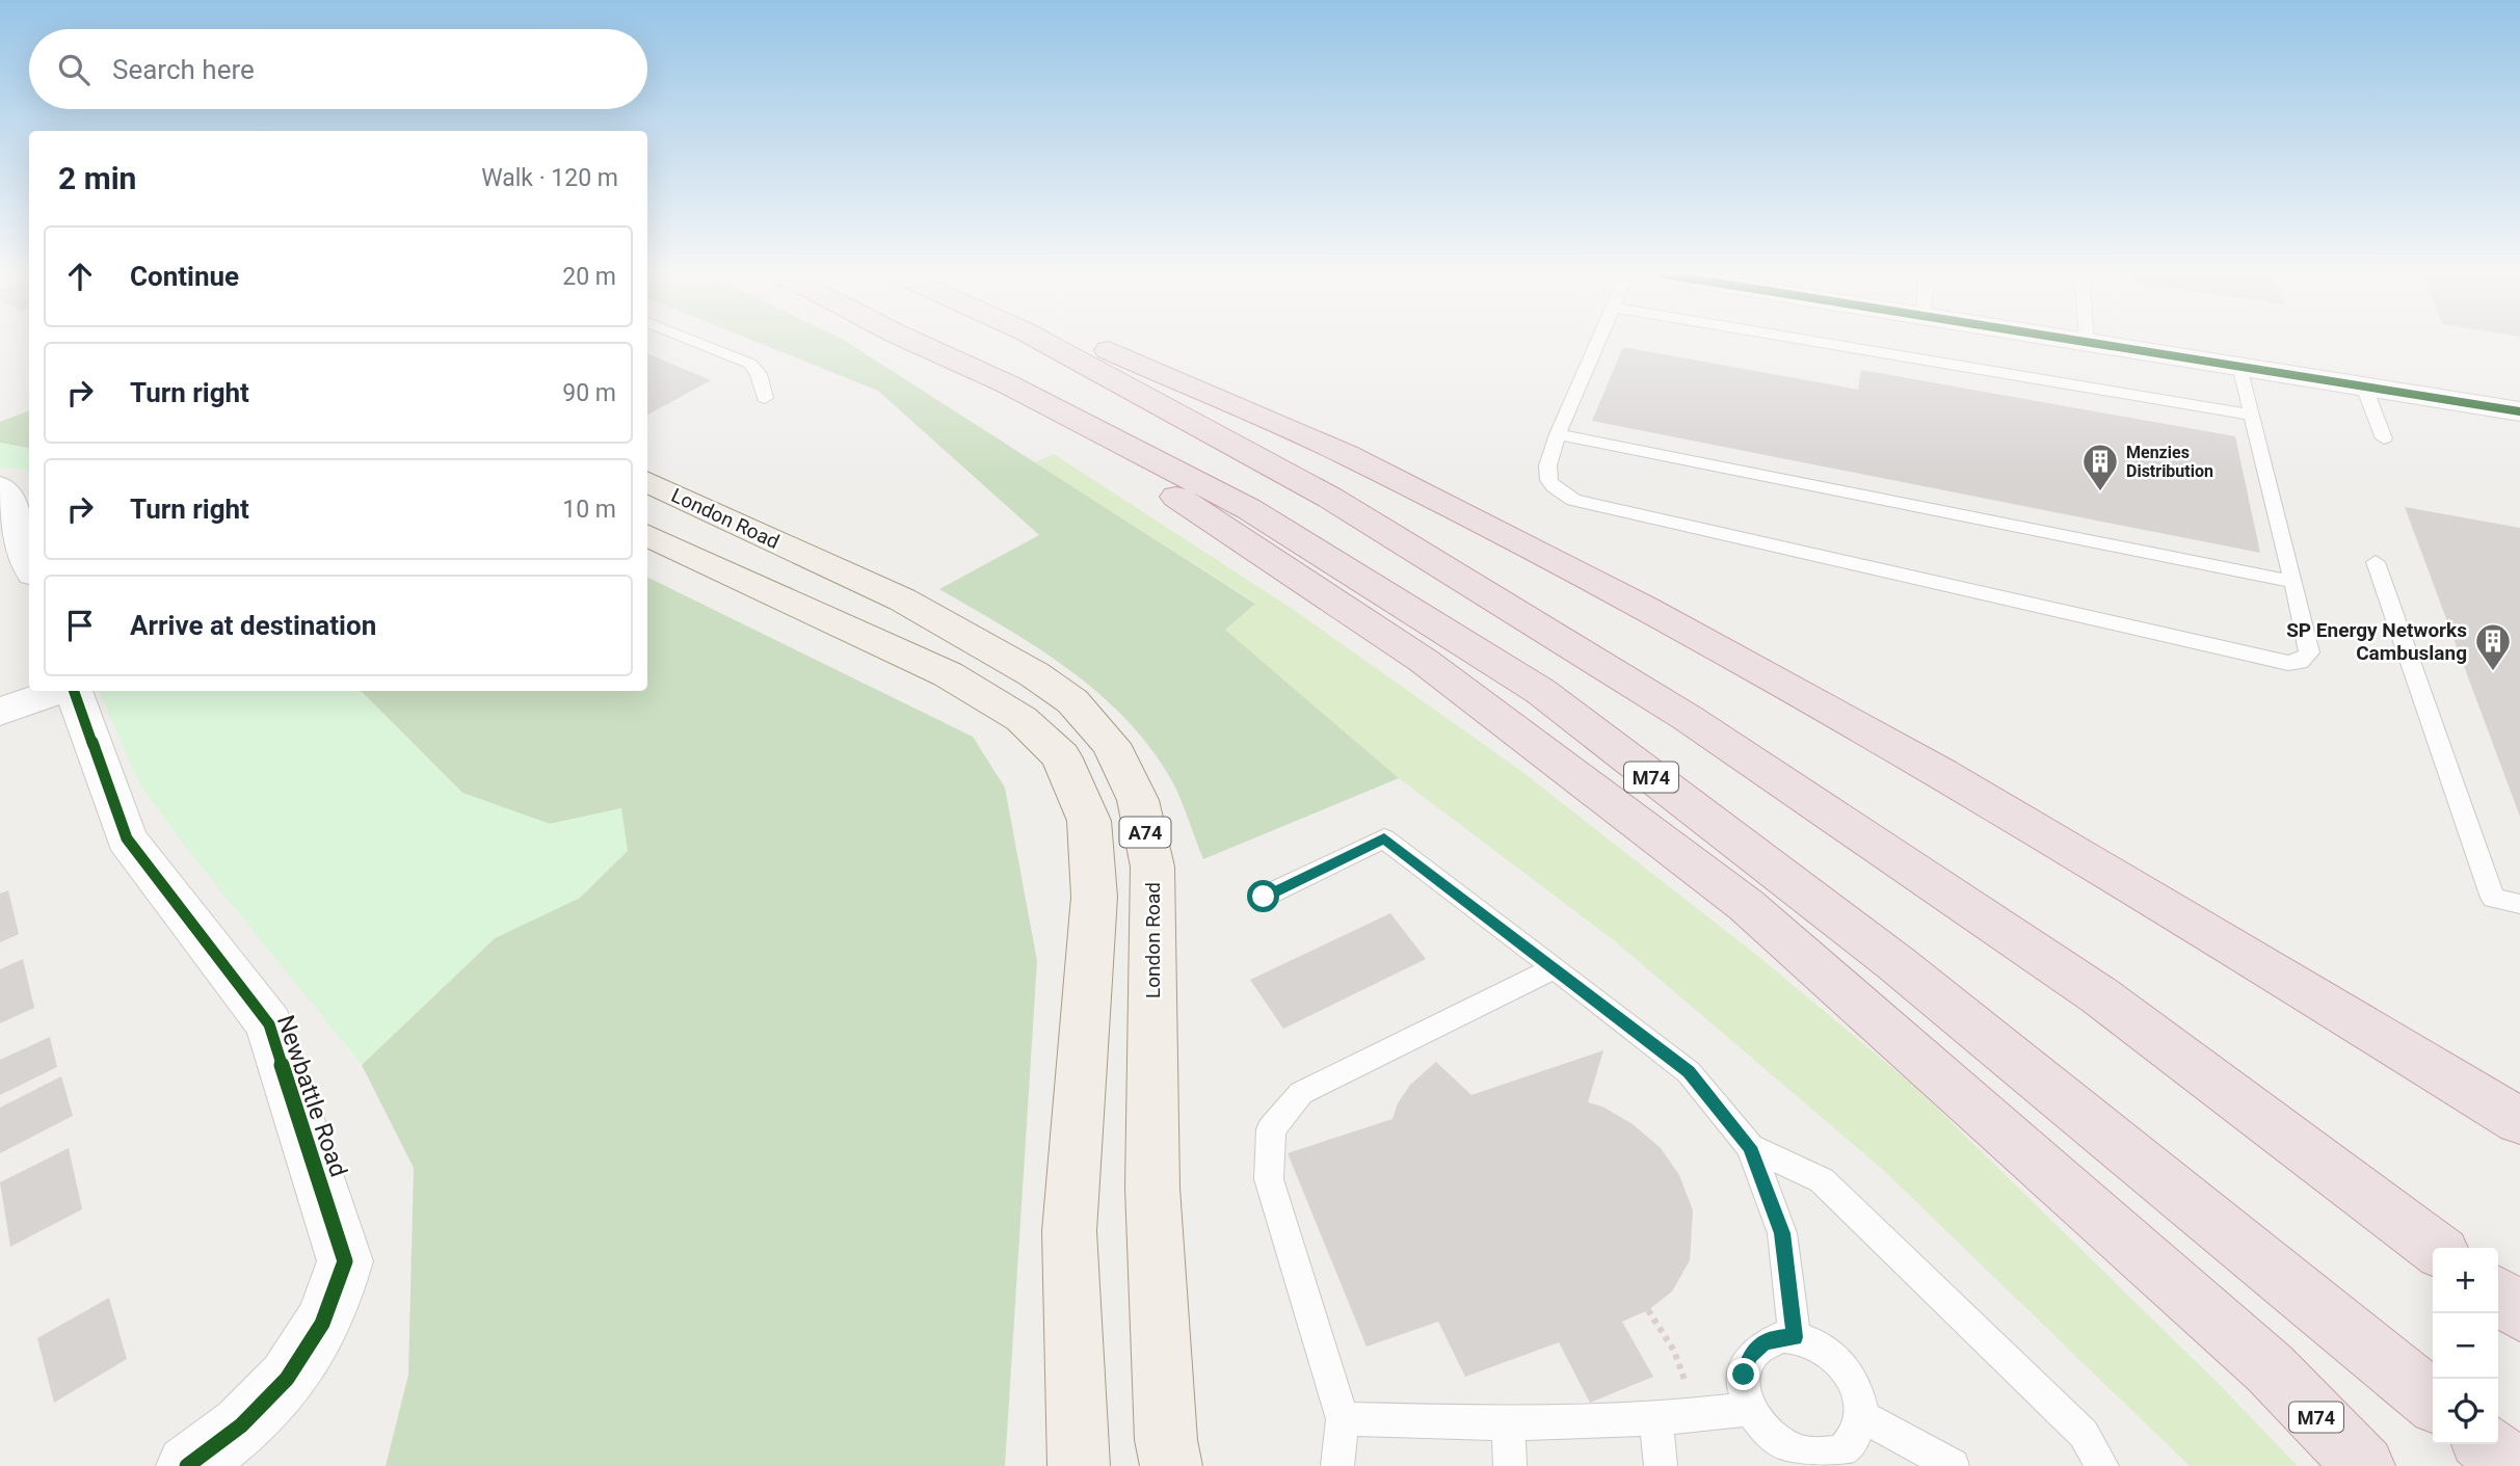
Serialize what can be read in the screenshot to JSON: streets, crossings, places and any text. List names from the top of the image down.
{
  "streets": {
    "highway": ["M74"],
    "main road": ["London Road", "A74"],
    "street": ["Newbattle Road"]
  },
  "places": {
    "building": ["Menzies Distribution", "SP Energy Networks Cambuslang"]
  },
  "page": {
    "search": "Search here",
    "heading": ["2 min", "Walk · 120 m"],
    "list": [
      ["Continue", "20 m"],
      ["Turn right", "90 m"],
      ["Turn right", "10 m"],
      "Arrive at destination"
    ],
    "map_buttons": ["+", "−"]
  }
}
